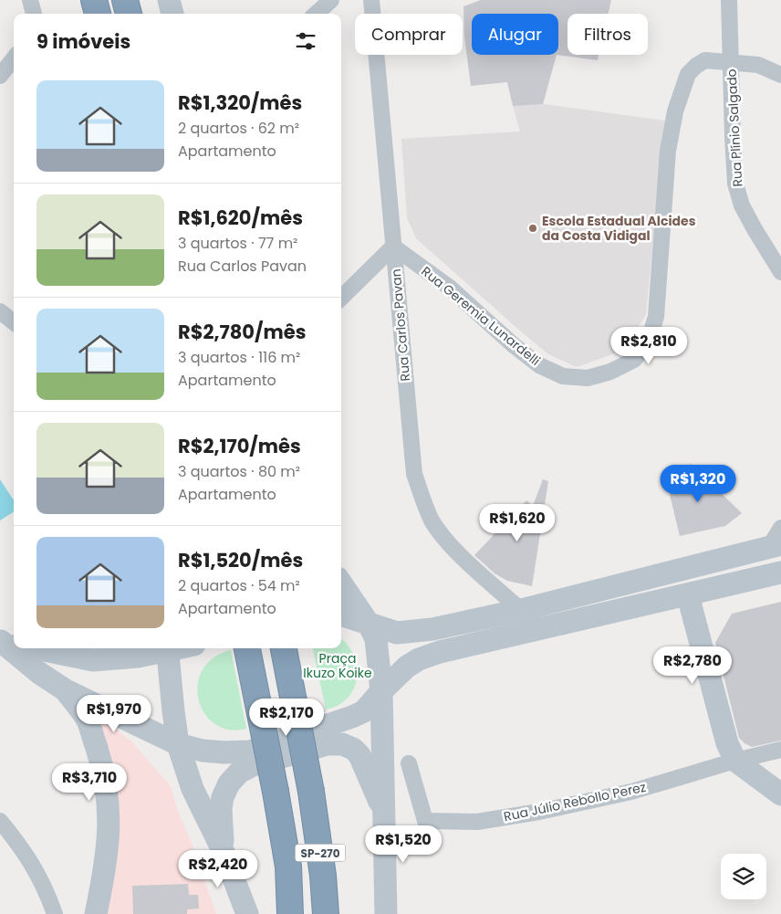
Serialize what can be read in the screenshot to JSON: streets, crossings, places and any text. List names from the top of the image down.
{
  "streets": {
    "highway": ["SP-270"],
    "street": [
      "Rua Plínio Salgado",
      "Rua Geremia Lunardelli",
      "Rua Carlos Pavan",
      "Rua Júlio Rebollo Perez"
    ]
  },
  "crossings": [
    ["Rua Plínio Salgado", "Rua Geremia Lunardelli"],
    ["Rua Geremia Lunardelli", "Rua Carlos Pavan"]
  ],
  "parks": ["Praça Ikuzo Koike"],
  "places": ["Escola Estadual Alcides da Costa Vidigal"],
  "page": {
    "chip": ["Comprar", "Alugar", "Filtros"],
    "heading": "9 imóveis",
    "list": [
      {
        "name": "R$1,320/mês",
        "note": "2 quartos · 62 m² · Apartamento"
      },
      {
        "name": "R$1,620/mês",
        "note": "3 quartos · 77 m² · Rua Carlos Pavan"
      },
      {
        "name": "R$2,780/mês",
        "note": "3 quartos · 116 m² · Apartamento"
      },
      {
        "name": "R$2,170/mês",
        "note": "3 quartos · 80 m² · Apartamento"
      },
      {
        "name": "R$1,520/mês",
        "note": "2 quartos · 54 m² · Apartamento"
      }
    ],
    "price": [
      "R$2,810",
      "R$1,320",
      "R$1,620",
      "R$2,780",
      "R$1,970",
      "R$2,170",
      "R$3,710",
      "R$1,520",
      "R$2,420"
    ]
  }
}
